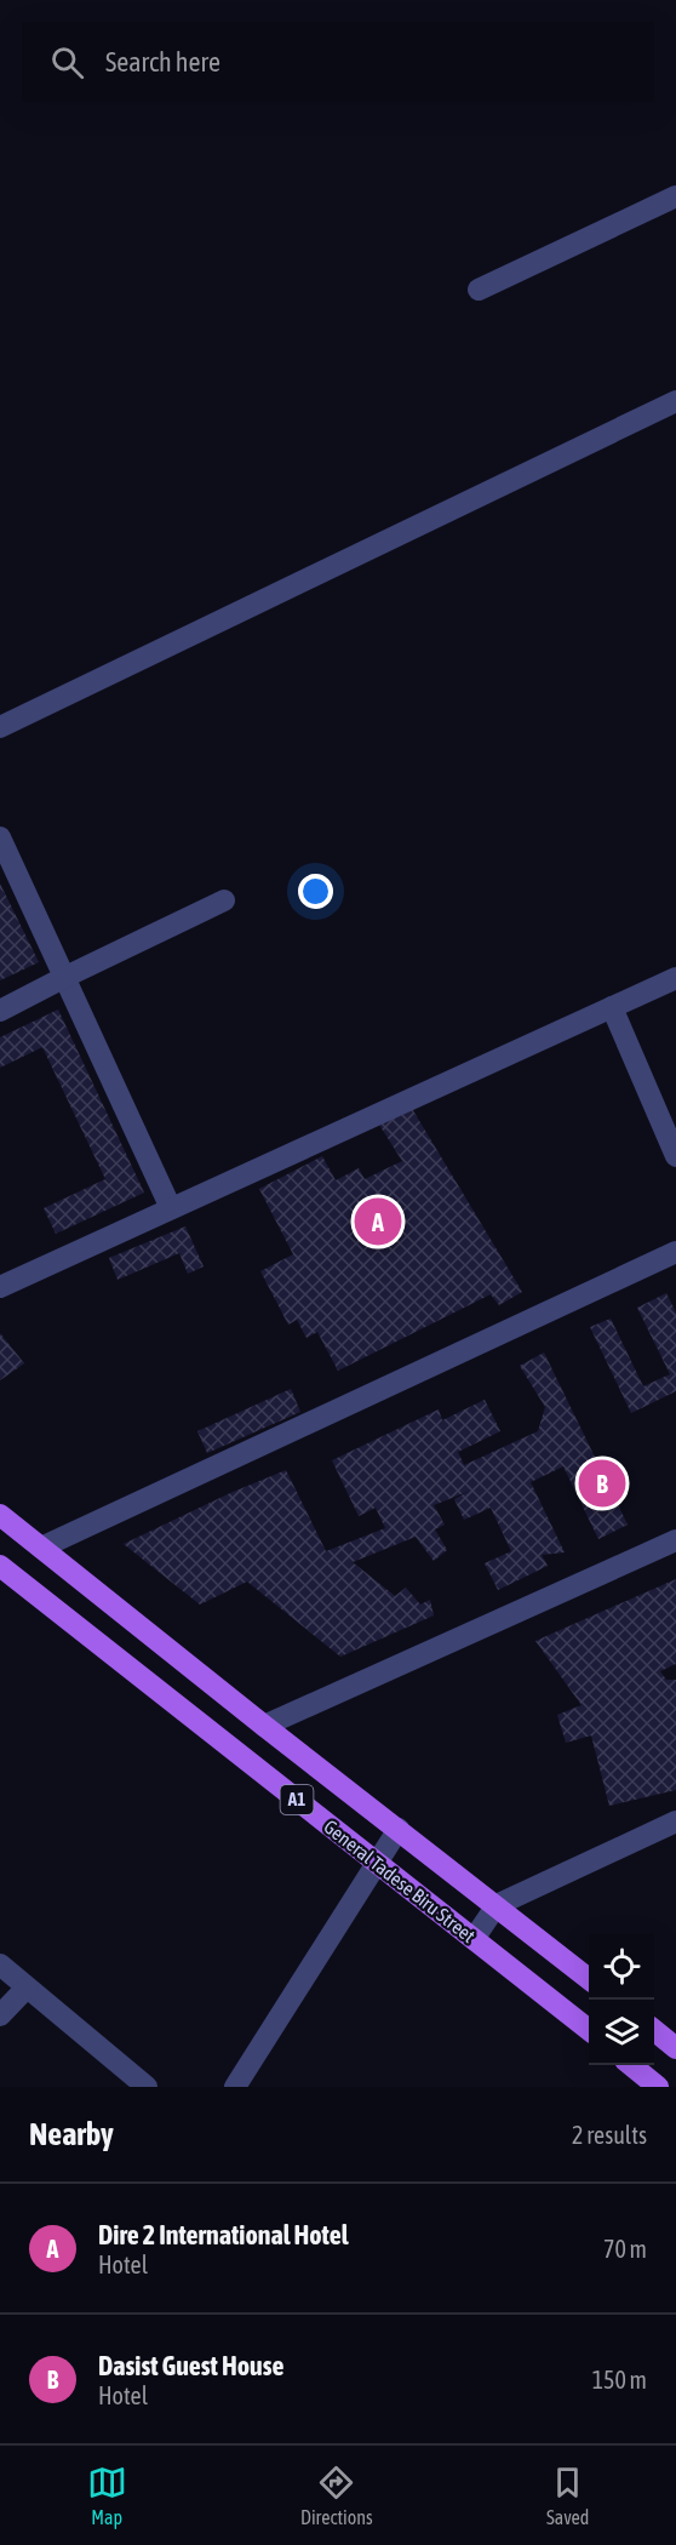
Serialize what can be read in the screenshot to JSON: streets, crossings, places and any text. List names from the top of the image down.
{
  "streets": {
    "main road": ["A1", "General Tadese Biru Street"]
  },
  "page": {
    "search": "Search here",
    "pins": ["A", "B"],
    "heading": ["Nearby", "2 results"],
    "list": [
      {
        "mark": "A",
        "name": "Dire 2 International Hotel",
        "note": "Hotel",
        "value": "70 m"
      },
      {
        "mark": "B",
        "name": "Dasist Guest House",
        "note": "Hotel",
        "value": "150 m"
      }
    ],
    "nav": ["Map", "Directions", "Saved"]
  }
}
